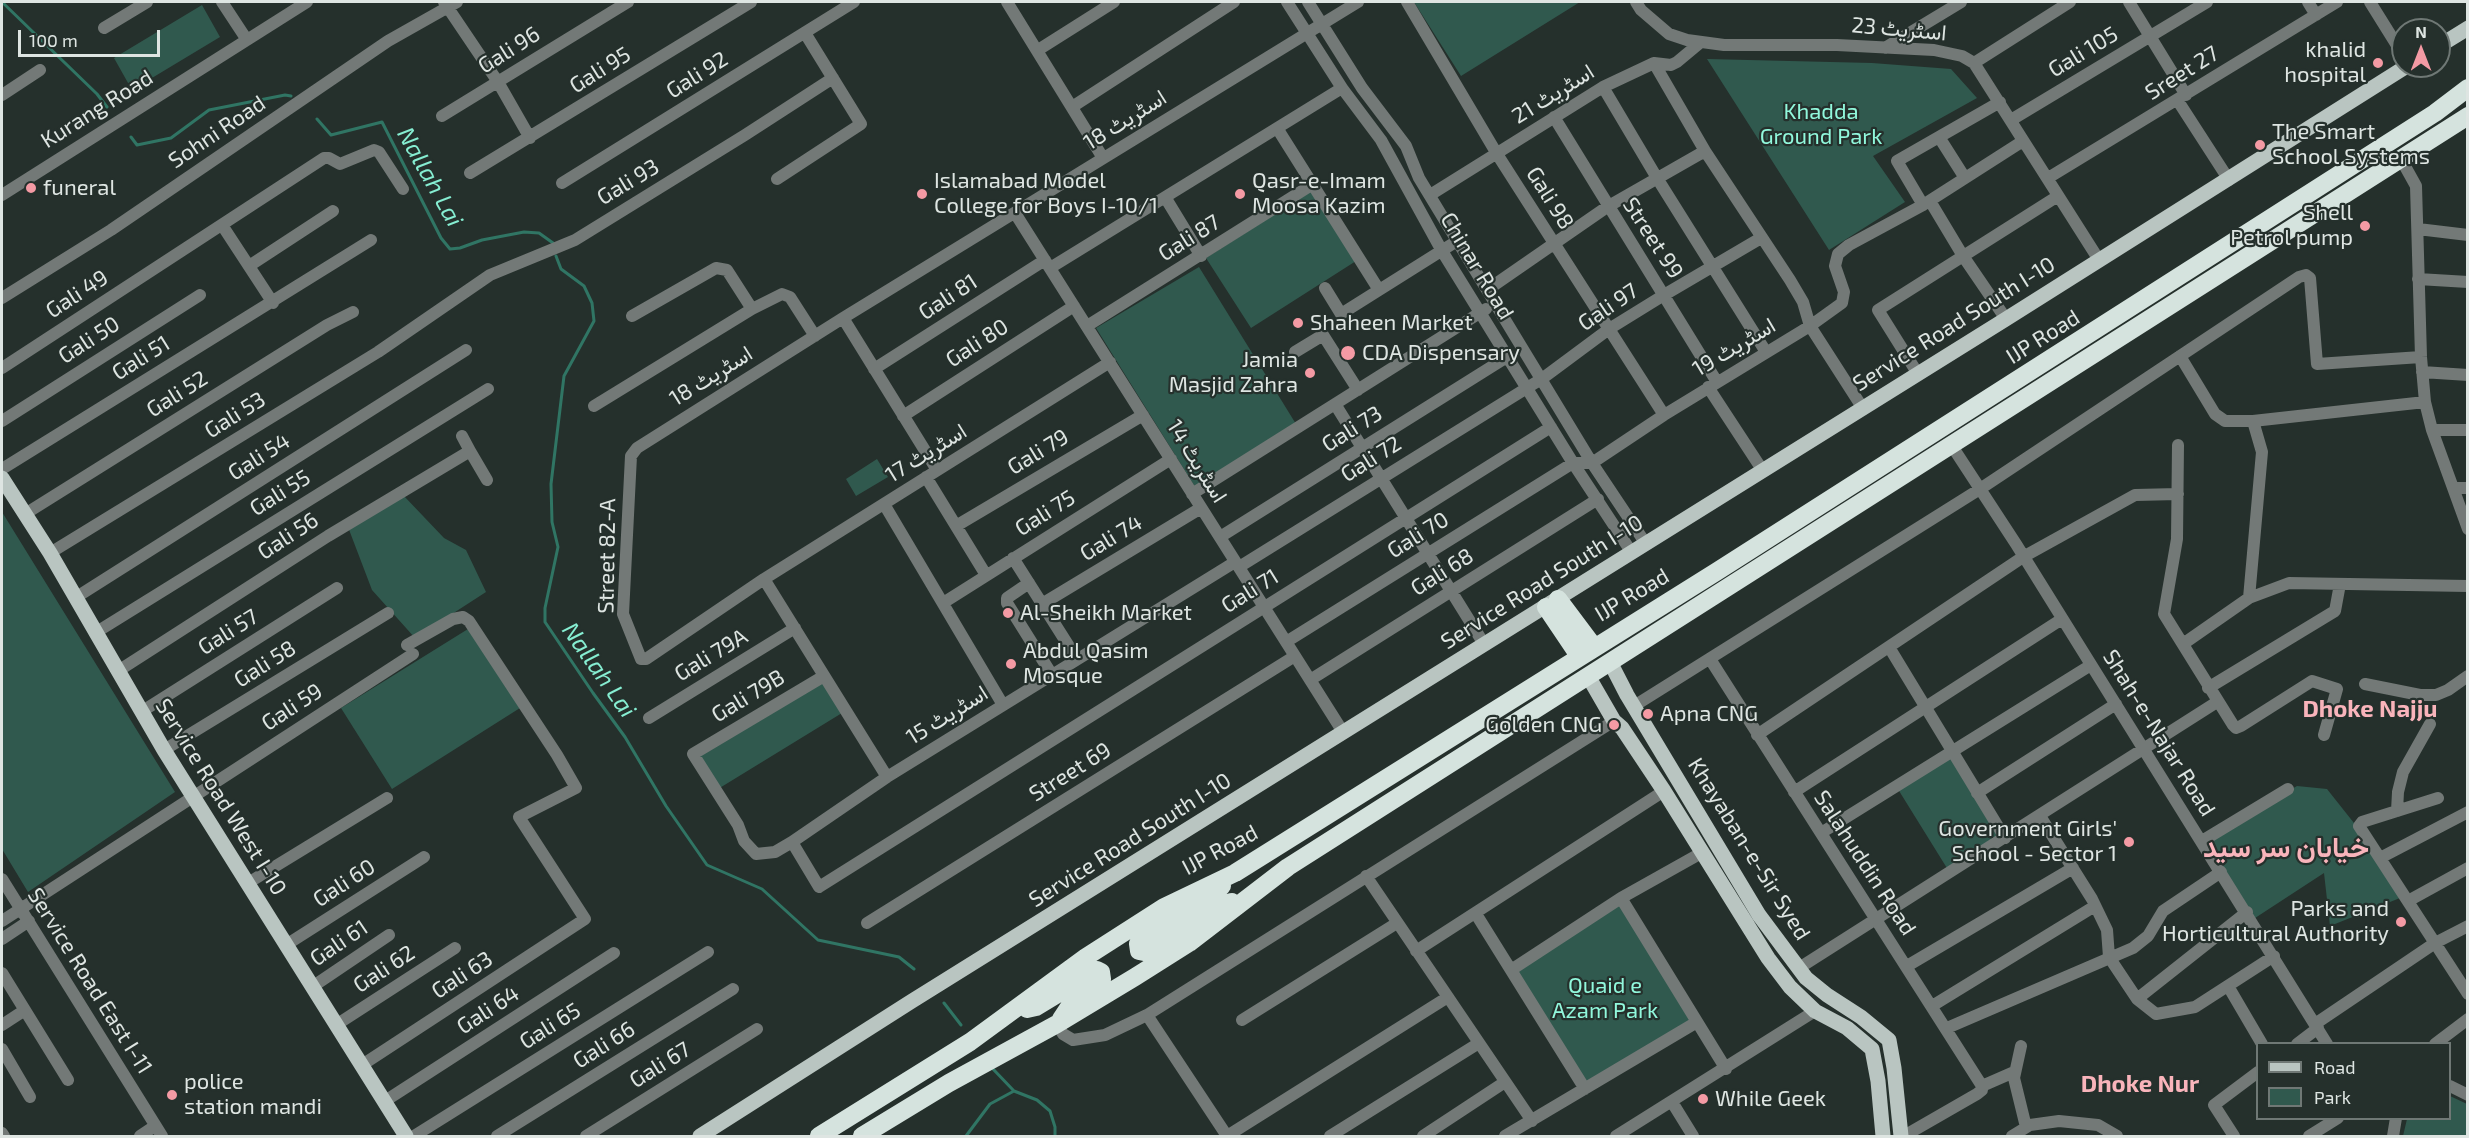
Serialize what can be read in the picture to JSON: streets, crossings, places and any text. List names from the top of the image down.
{
  "streets": {
    "highway": ["IJP Road"],
    "main road": ["Service Road South I-10", "Service Road West I-10", "Khayaban-e-Sir Syed"],
    "street": [
      "اسٹریٹ 23",
      "Gali 96",
      "Gali 105",
      "Gali 95",
      "Sreet 27",
      "Gali 92",
      "اسٹریٹ 21",
      "Kurang Road",
      "اسٹریٹ 18",
      "Sohni Road",
      "Gali 93",
      "Gali 98",
      "Gali 87",
      "Street 99",
      "Chinar Road",
      "Gali 49",
      "Gali 81",
      "Gali 97",
      "Gali 50",
      "Gali 80",
      "اسٹریٹ 19",
      "Gali 51",
      "Gali 52",
      "Gali 53",
      "Gali 73",
      "Gali 79",
      "اسٹریٹ 17",
      "Gali 54",
      "Gali 72",
      "اسٹریٹ 14",
      "Gali 55",
      "Gali 75",
      "Gali 70",
      "Gali 56",
      "Gali 74",
      "Street 82-A",
      "Gali 68",
      "Gali 71",
      "Gali 57",
      "Gali 79A",
      "Gali 58",
      "Gali 79B",
      "Gali 59",
      "اسٹریٹ 15",
      "Shah-e-Najar Road",
      "Street 69",
      "Salahuddin Road",
      "Gali 60",
      "Gali 61",
      "Gali 62",
      "Gali 63",
      "Service Road East I-11",
      "Gali 64",
      "Gali 65",
      "Gali 66",
      "Gali 67"
    ]
  },
  "crossings": [
    ["اسٹریٹ 23", "Gali 105"],
    ["اسٹریٹ 23", "Sreet 27"],
    ["اسٹریٹ 23", "اسٹریٹ 21"],
    ["اسٹریٹ 23", "Service Road South I-10"],
    ["اسٹریٹ 21", "Gali 98"],
    ["اسٹریٹ 21", "Street 99"],
    ["اسٹریٹ 21", "Chinar Road"],
    ["اسٹریٹ 18", "Chinar Road"],
    ["اسٹریٹ 18", "اسٹریٹ 14"],
    ["اسٹریٹ 18", "Street 82-A"],
    ["Gali 93", "Gali 53"],
    ["Gali 98", "Gali 97"],
    ["Gali 98", "اسٹریٹ 19"],
    ["Gali 87", "اسٹریٹ 14"],
    ["Street 99", "Gali 97"],
    ["Street 99", "Service Road South I-10"],
    ["Street 99", "اسٹریٹ 19"],
    ["Chinar Road", "Gali 81"],
    ["Chinar Road", "Gali 97"],
    ["Chinar Road", "Service Road South I-10"],
    ["Chinar Road", "اسٹریٹ 19"],
    ["Chinar Road", "Gali 73"],
    ["Chinar Road", "Gali 72"],
    ["Chinar Road", "Gali 70"],
    ["Chinar Road", "Gali 68"],
    ["Chinar Road", "Gali 71"],
    ["Gali 81", "اسٹریٹ 14"],
    ["Gali 97", "Gali 72"],
    ["Service Road South I-10", "اسٹریٹ 14"],
    ["IJP Road", "Shah-e-Najar Road"],
    ["IJP Road", "Khayaban-e-Sir Syed"],
    ["Gali 80", "اسٹریٹ 14"],
    ["Gali 52", "Service Road West I-10"],
    ["Gali 53", "Service Road West I-10"],
    ["Gali 73", "اسٹریٹ 14"],
    ["Gali 79", "اسٹریٹ 14"],
    ["اسٹریٹ 17", "اسٹریٹ 14"],
    ["اسٹریٹ 17", "Street 82-A"],
    ["Gali 54", "Service Road West I-10"],
    ["Gali 72", "اسٹریٹ 14"],
    ["Gali 72", "اسٹریٹ 15"],
    ["اسٹریٹ 14", "Gali 75"],
    ["اسٹریٹ 14", "Gali 70"],
    ["اسٹریٹ 14", "Gali 74"],
    ["اسٹریٹ 14", "Gali 68"],
    ["اسٹریٹ 14", "Gali 71"],
    ["اسٹریٹ 14", "اسٹریٹ 15"],
    ["اسٹریٹ 14", "Street 69"],
    ["Gali 55", "Service Road West I-10"],
    ["Gali 56", "Service Road West I-10"],
    ["Gali 71", "اسٹریٹ 15"],
    ["Gali 57", "Service Road West I-10"],
    ["Gali 58", "Service Road West I-10"],
    ["Gali 79B", "اسٹریٹ 15"],
    ["Gali 59", "Service Road West I-10"],
    ["Gali 59", "Gali 63"],
    ["Gali 59", "Service Road East I-11"],
    ["Service Road West I-10", "Gali 60"],
    ["Service Road West I-10", "Gali 61"],
    ["Service Road West I-10", "Gali 62"],
    ["Service Road West I-10", "Gali 63"],
    ["Service Road West I-10", "Gali 64"]
  ],
  "districts": ["Dhoke Najju", "خیابان سر سید", "Dhoke Nur"],
  "water": ["Nallah Lai"],
  "parks": ["Khadda Ground Park", "Quaid e Azam Park"],
  "places": [
    "khalid hospital",
    "The Smart School Systems",
    "funeral",
    "Islamabad Model College for Boys I-10/1",
    "Qasr-e-Imam Moosa Kazim",
    "Shell Petrol pump",
    "Shaheen Market",
    "CDA Dispensary",
    "Jamia Masjid Zahra",
    "Al-Sheikh Market",
    "Abdul Qasim Mosque",
    "Apna CNG",
    "Golden CNG",
    "Government Girls' School - Sector 1",
    "Parks and Horticultural Authority",
    "police station mandi",
    "While Geek"
  ],
  "legend": ["Road", "Park"],
  "scale_bar": "100 m",
  "north": "top"
}
